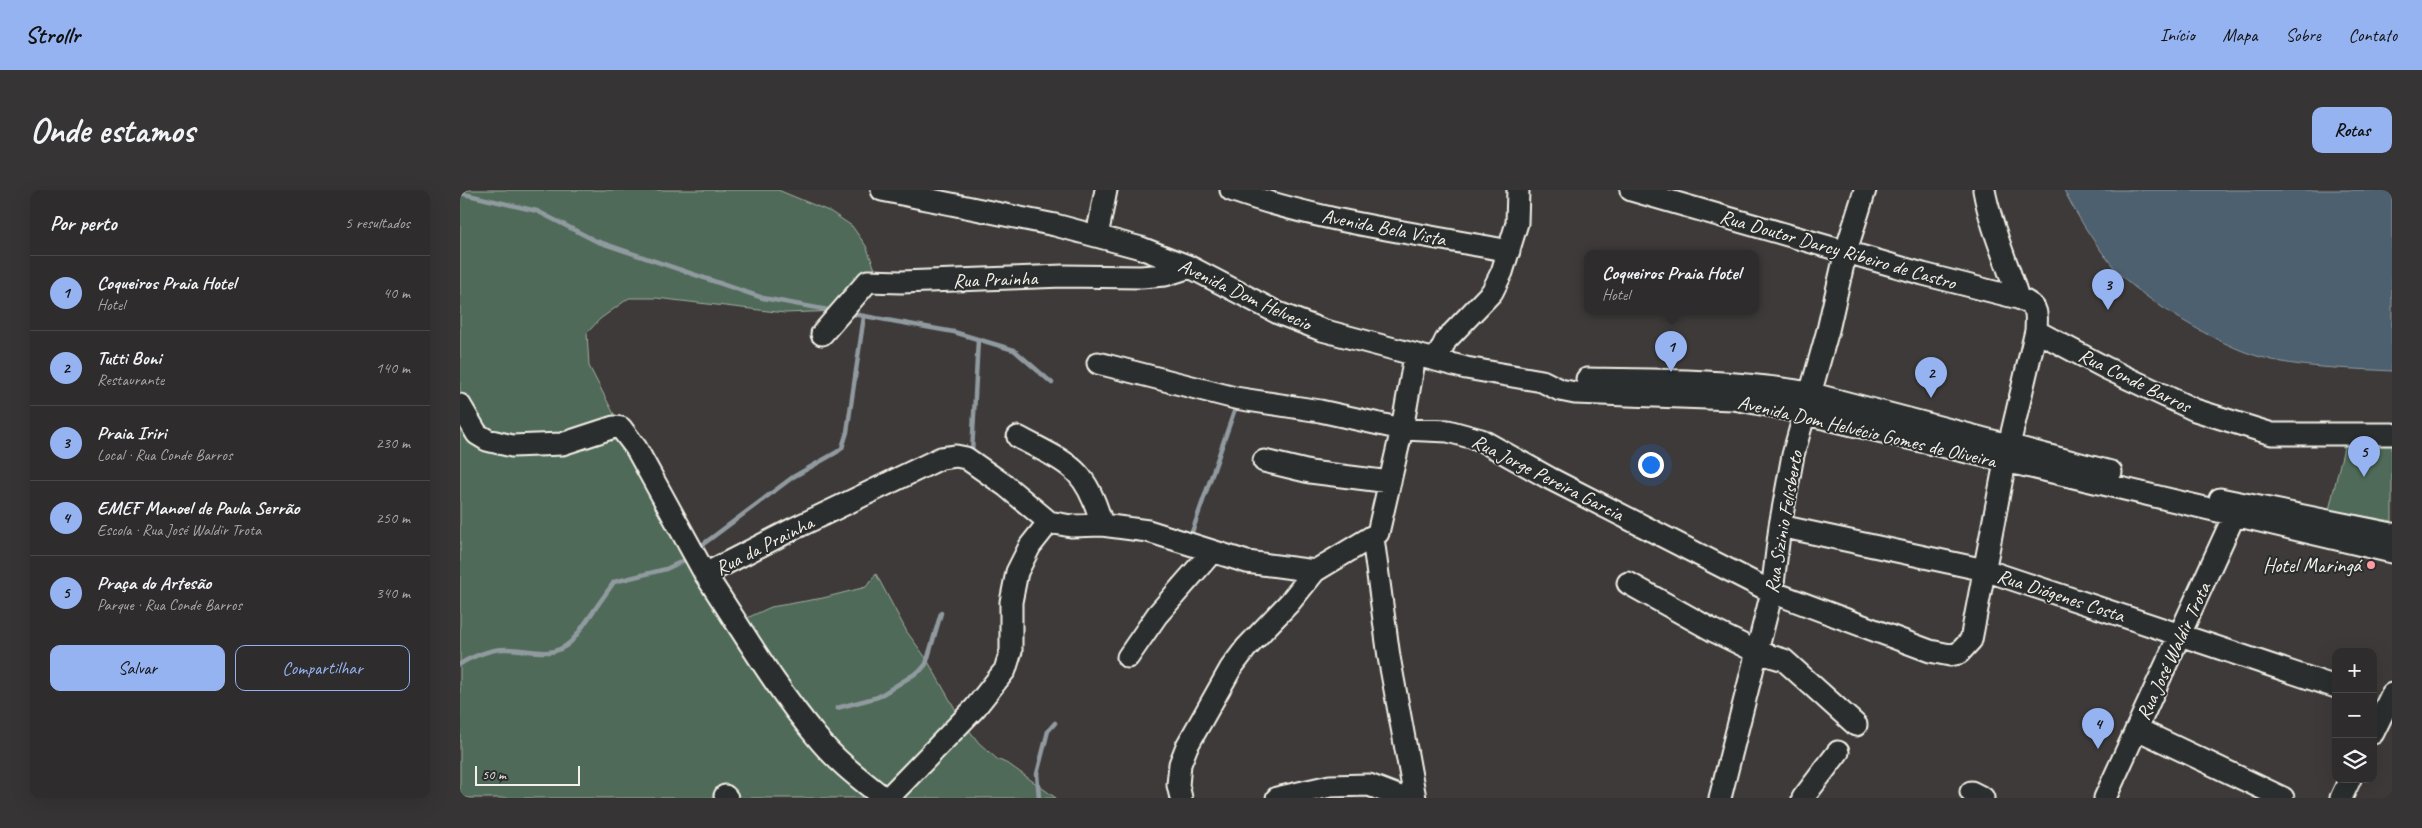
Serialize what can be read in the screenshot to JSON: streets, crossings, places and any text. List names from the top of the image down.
{
  "streets": {
    "street": [
      "Avenida Bela Vista",
      "Rua Doutor Darcy Ribeiro de Castro",
      "Rua Prainha",
      "Avenida Dom Helvecio",
      "Rua Conde Barros",
      "Avenida Dom Helvécio Gomes de Oliveira",
      "Rua Jorge Pereira Garcia",
      "Rua Sizinio Felisberto",
      "Rua da Prainha",
      "Rua Diógenes Costa",
      "Rua José Waldir Trota"
    ]
  },
  "crossings": [
    ["Rua Doutor Darcy Ribeiro de Castro", "Rua Sizinio Felisberto"],
    ["Rua Prainha", "Avenida Dom Helvecio"],
    ["Avenida Dom Helvecio", "Avenida Dom Helvécio Gomes de Oliveira"],
    ["Avenida Dom Helvécio Gomes de Oliveira", "Rua Sizinio Felisberto"],
    ["Avenida Dom Helvécio Gomes de Oliveira", "Rua José Waldir Trota"],
    ["Rua Jorge Pereira Garcia", "Rua Sizinio Felisberto"],
    ["Rua Jorge Pereira Garcia", "Rua Diógenes Costa"],
    ["Rua Sizinio Felisberto", "Rua Diógenes Costa"],
    ["Rua Diógenes Costa", "Rua José Waldir Trota"]
  ],
  "places": ["Hotel Maringá"],
  "scale_bar": "50 m",
  "page": {
    "header": "Strollr",
    "nav": [
      "Início",
      "Mapa",
      "Sobre",
      "Contato"
    ],
    "buttons": [
      "Rotas",
      ["Salvar", "Compartilhar"]
    ],
    "title": "Onde estamos",
    "heading": ["Por perto", "5 resultados"],
    "popup": ["Coqueiros Praia Hotel", "Hotel"],
    "list": [
      {
        "mark": "1",
        "name": "Coqueiros Praia Hotel",
        "note": "Hotel",
        "value": "40 m"
      },
      {
        "mark": "2",
        "name": "Tutti Boni",
        "note": "Restaurante",
        "value": "140 m"
      },
      {
        "mark": "3",
        "name": "Praia Iriri",
        "note": "Local · Rua Conde Barros",
        "value": "230 m"
      },
      {
        "mark": "4",
        "name": "EMEF Manoel de Paula Serrão",
        "note": "Escola · Rua José Waldir Trota",
        "value": "250 m"
      },
      {
        "mark": "5",
        "name": "Praça do Artesão",
        "note": "Parque · Rua Conde Barros",
        "value": "340 m"
      }
    ],
    "pins": [
      "3",
      "1",
      "2",
      "5",
      "4"
    ],
    "map_buttons": ["+", "−"],
    "scale": "50 m"
  }
}
